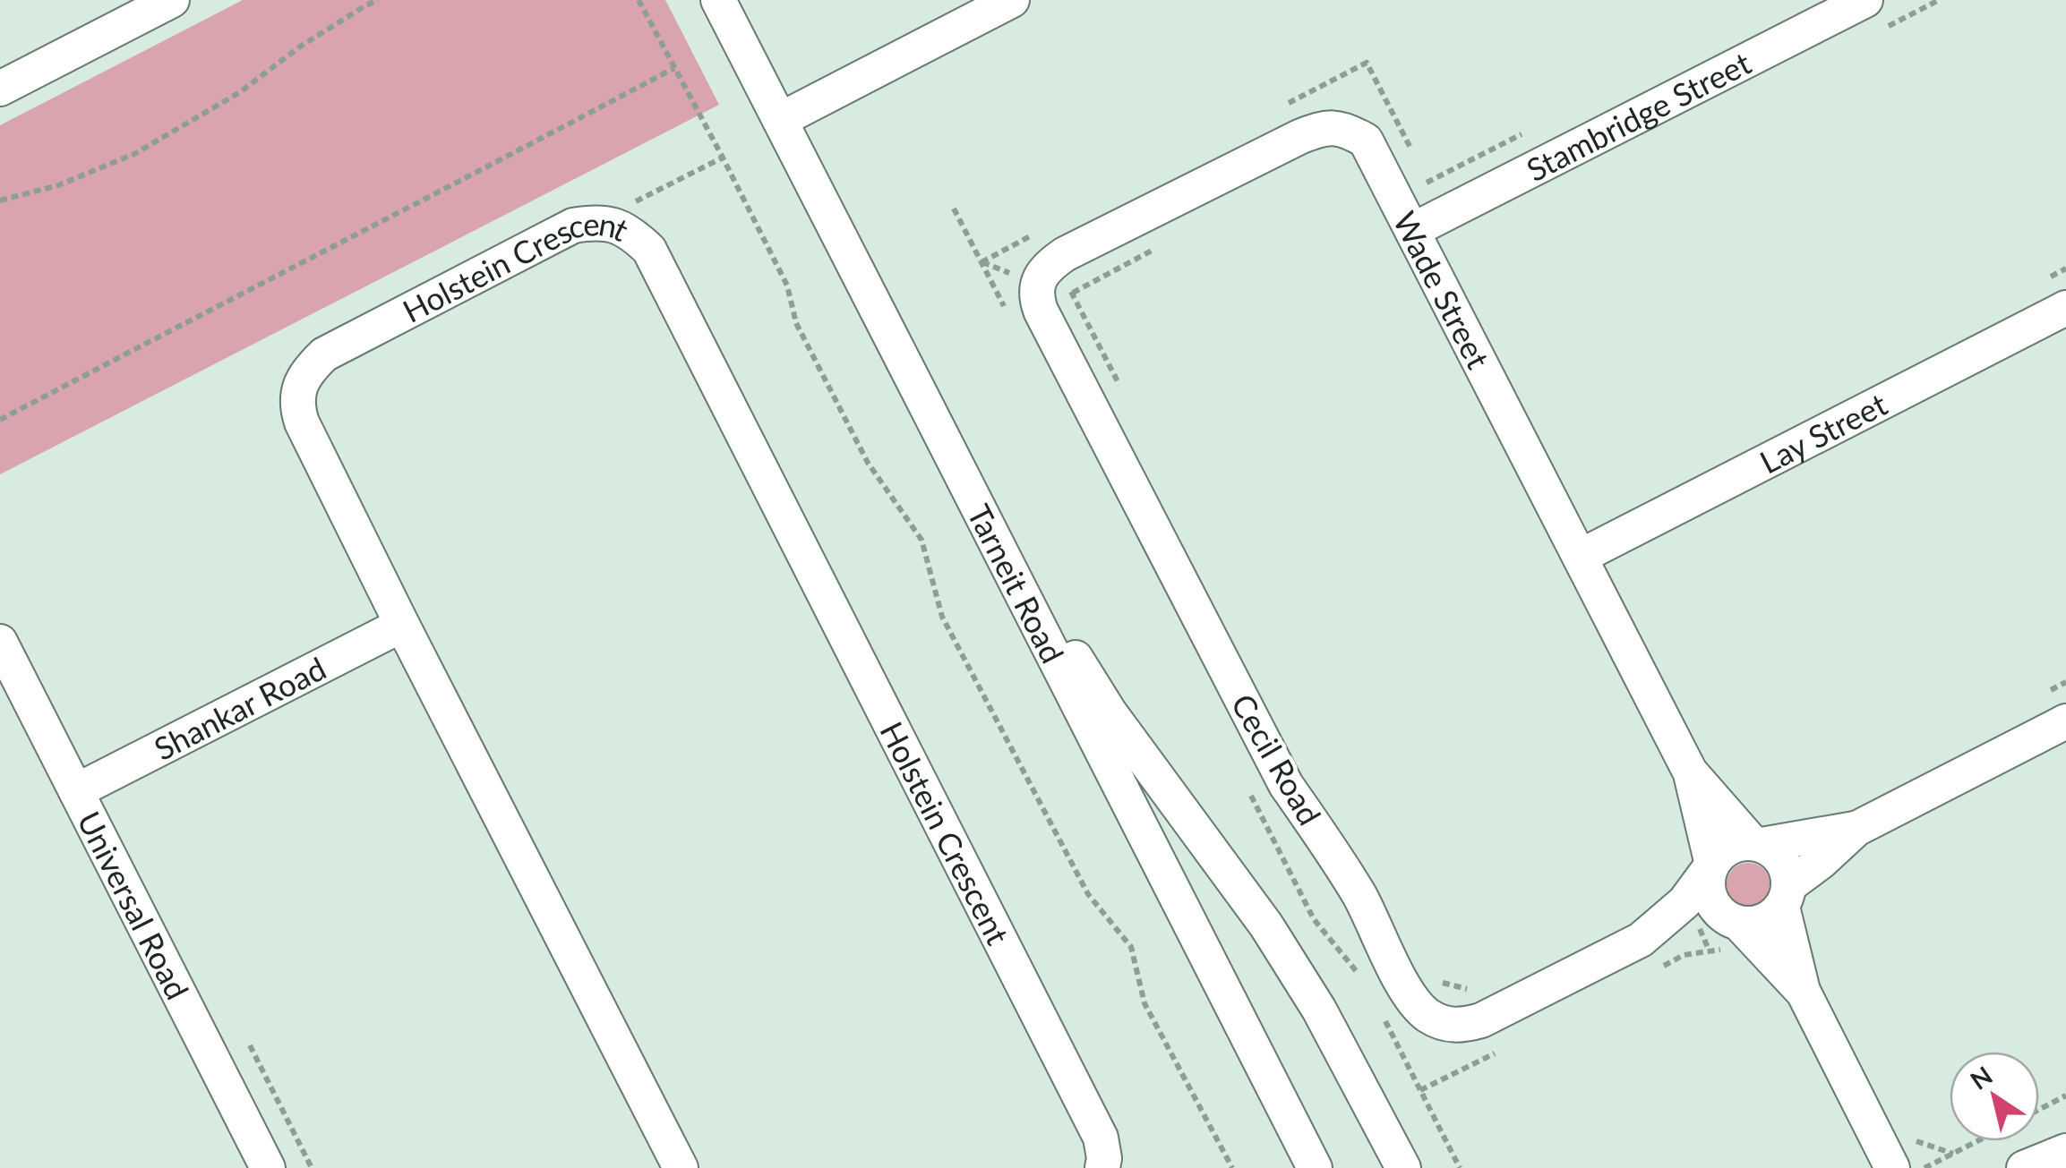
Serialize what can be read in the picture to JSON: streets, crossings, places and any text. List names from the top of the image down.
{
  "streets": {
    "street": [
      "Stambridge Street",
      "Holstein Crescent",
      "Wade Street",
      "Lay Street",
      "Tarneit Road",
      "Shankar Road",
      "Cecil Road",
      "Universal Road"
    ]
  },
  "crossings": [
    ["Stambridge Street", "Wade Street"],
    ["Holstein Crescent", "Shankar Road"],
    ["Wade Street", "Lay Street"],
    ["Wade Street", "Cecil Road"],
    ["Shankar Road", "Universal Road"]
  ],
  "north": "top left"
}
